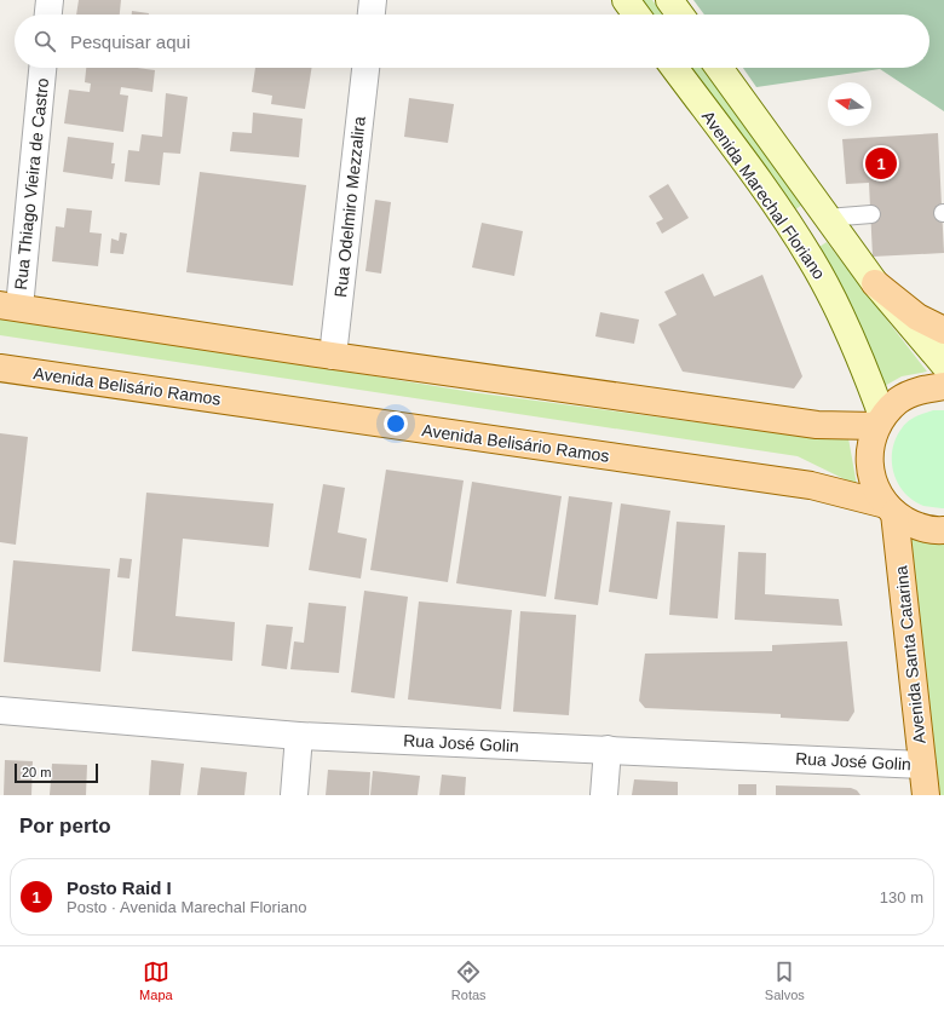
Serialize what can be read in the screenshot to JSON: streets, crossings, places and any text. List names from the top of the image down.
{
  "streets": {
    "main road": ["Avenida Marechal Floriano", "Avenida Belisário Ramos", "Avenida Santa Catarina"],
    "street": ["Rua Thiago Vieira de Castro", "Rua Odelmiro Mezzalira", "Rua José Golin"]
  },
  "crossings": [
    ["Avenida Belisário Ramos", "Avenida Santa Catarina"],
    ["Avenida Santa Catarina", "Rua José Golin"]
  ],
  "scale_bar": "20 m",
  "north": "left",
  "page": {
    "search": "Pesquisar aqui",
    "pins": "1",
    "scale": "20 m",
    "heading": "Por perto",
    "list": [
      {
        "mark": "1",
        "name": "Posto Raid I",
        "note": "Posto · Avenida Marechal Floriano",
        "value": "130 m"
      }
    ],
    "nav": ["Mapa", "Rotas", "Salvos"]
  }
}
